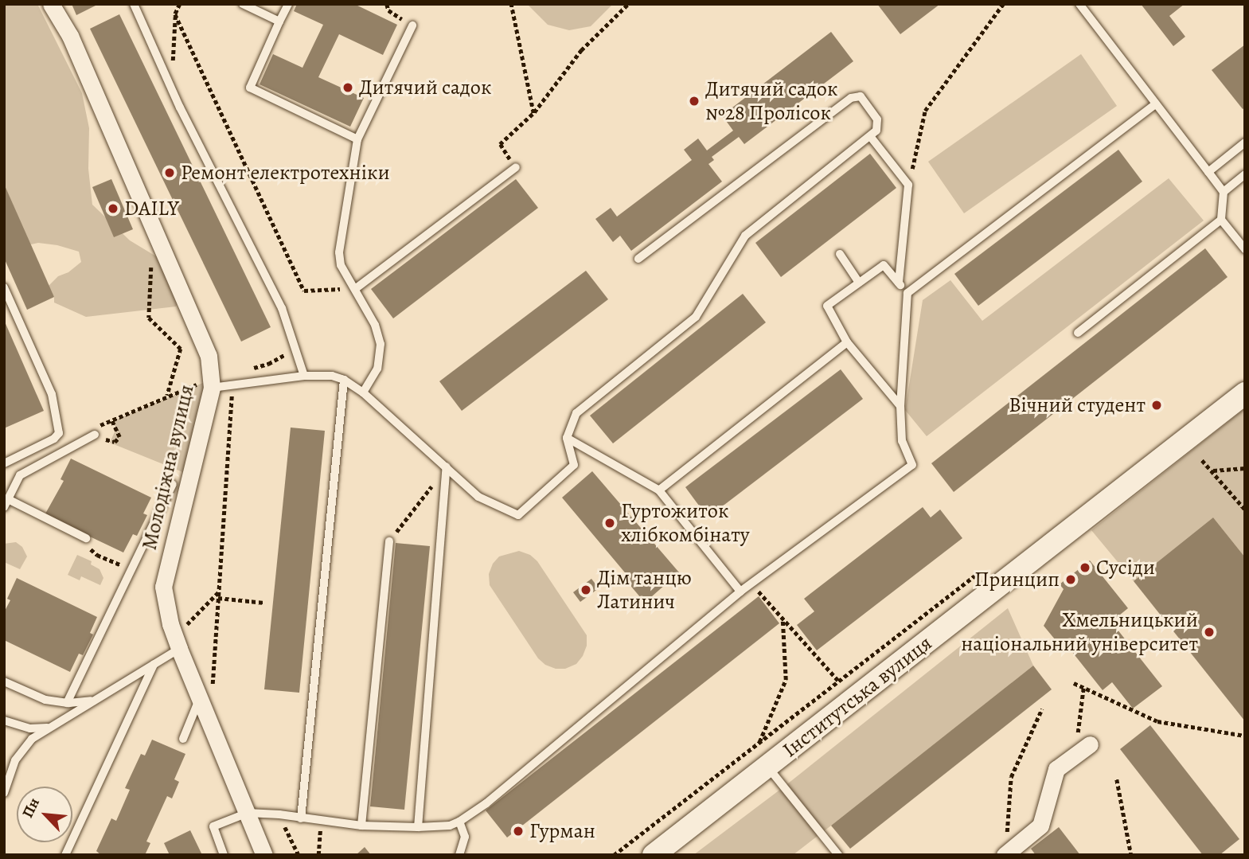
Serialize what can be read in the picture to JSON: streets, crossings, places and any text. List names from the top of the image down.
{
  "streets": {
    "street": ["Молодіжна вулиця", "Інститутська вулиця"]
  },
  "places": [
    "Дитячий садок",
    "Дитячий садок №28 Пролісок",
    "Ремонт електротехніки",
    "DAILY",
    "Вічний студент",
    "Гуртожиток хлібкомбінату",
    "Сусіди",
    "Принцип",
    "Дім танцю Латинич",
    "Хмельницький національний університет",
    "Гурман"
  ],
  "north": "top left"
}
